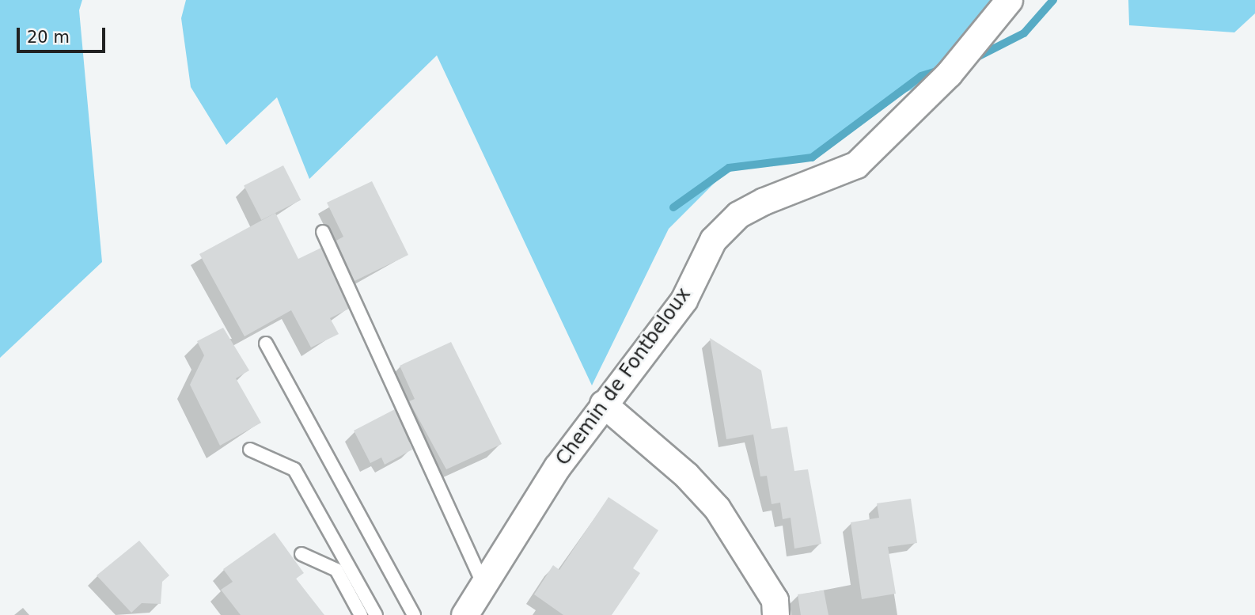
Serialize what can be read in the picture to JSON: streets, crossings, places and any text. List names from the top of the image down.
{
  "streets": {
    "street": ["Chemin de Fontbeloux"]
  },
  "scale_bar": "20 m"
}
